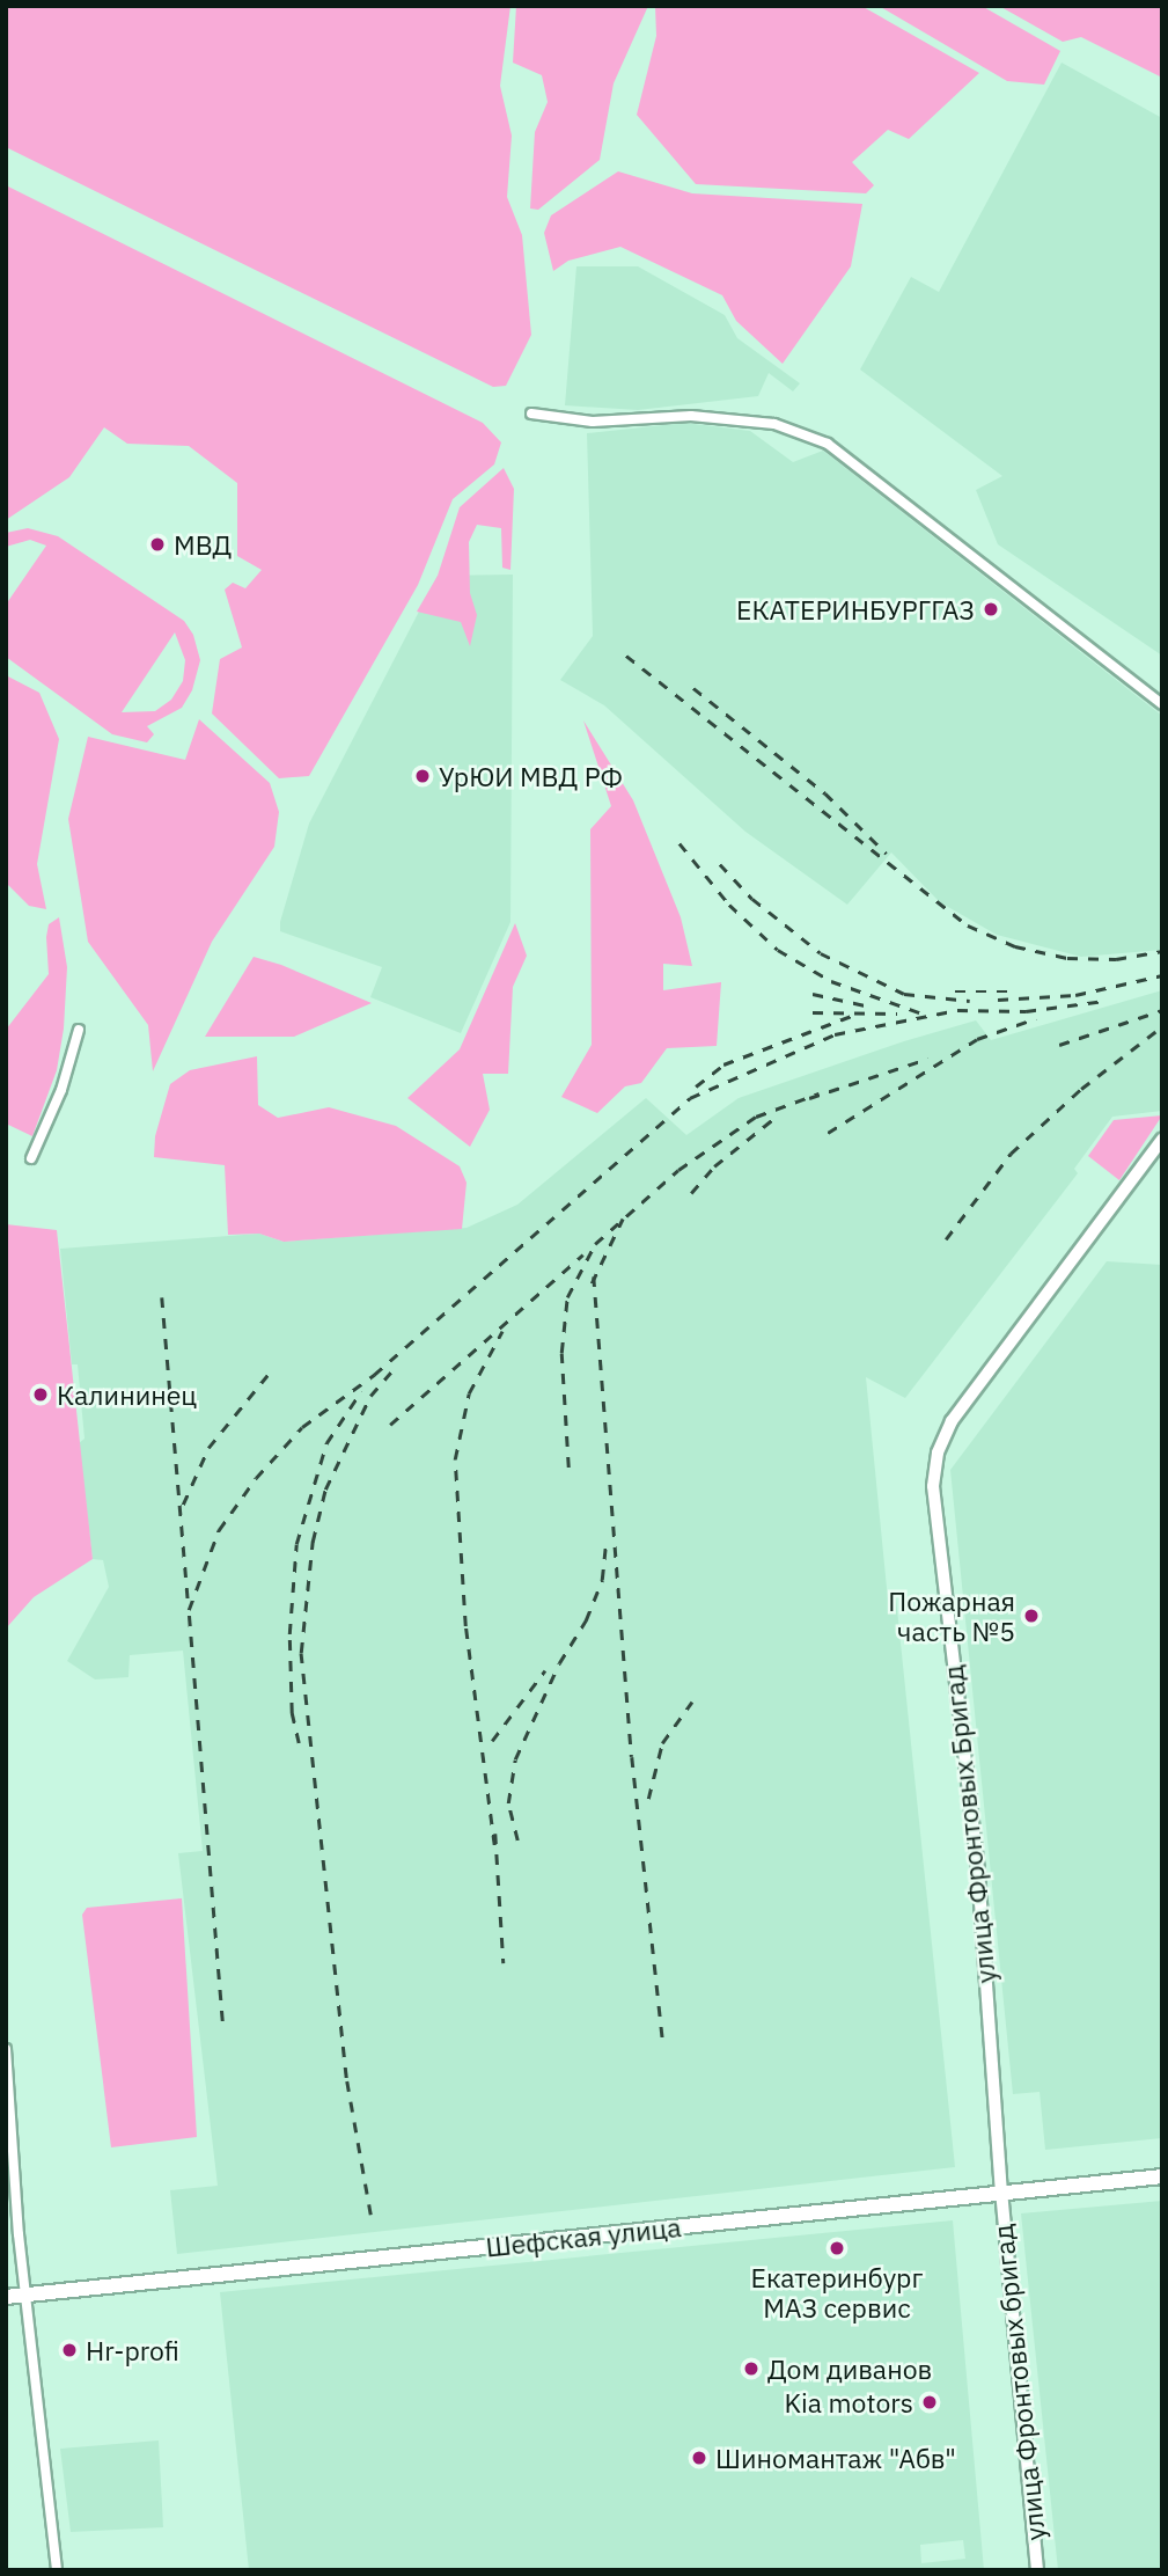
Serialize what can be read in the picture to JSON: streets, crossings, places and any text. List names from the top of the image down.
{
  "streets": {
    "main road": ["улица Фронтовых Бригад", "Шефская улица", "улица Фронтовых бригад"]
  },
  "crossings": [
    ["улица Фронтовых Бригад", "Шефская улица"],
    ["улица Фронтовых Бригад", "улица Фронтовых бригад"],
    ["Шефская улица", "улица Фронтовых бригад"]
  ],
  "places": [
    "МВД",
    "ЕКАТЕРИНБУРГГАЗ",
    "УрЮИ МВД РФ",
    "Калининец",
    "Пожарная часть №5",
    "Екатеринбург МАЗ сервис",
    "Hr-profi",
    "Дом диванов",
    "Kia motors",
    "Шиномантаж \"Абв\""
  ]
}
